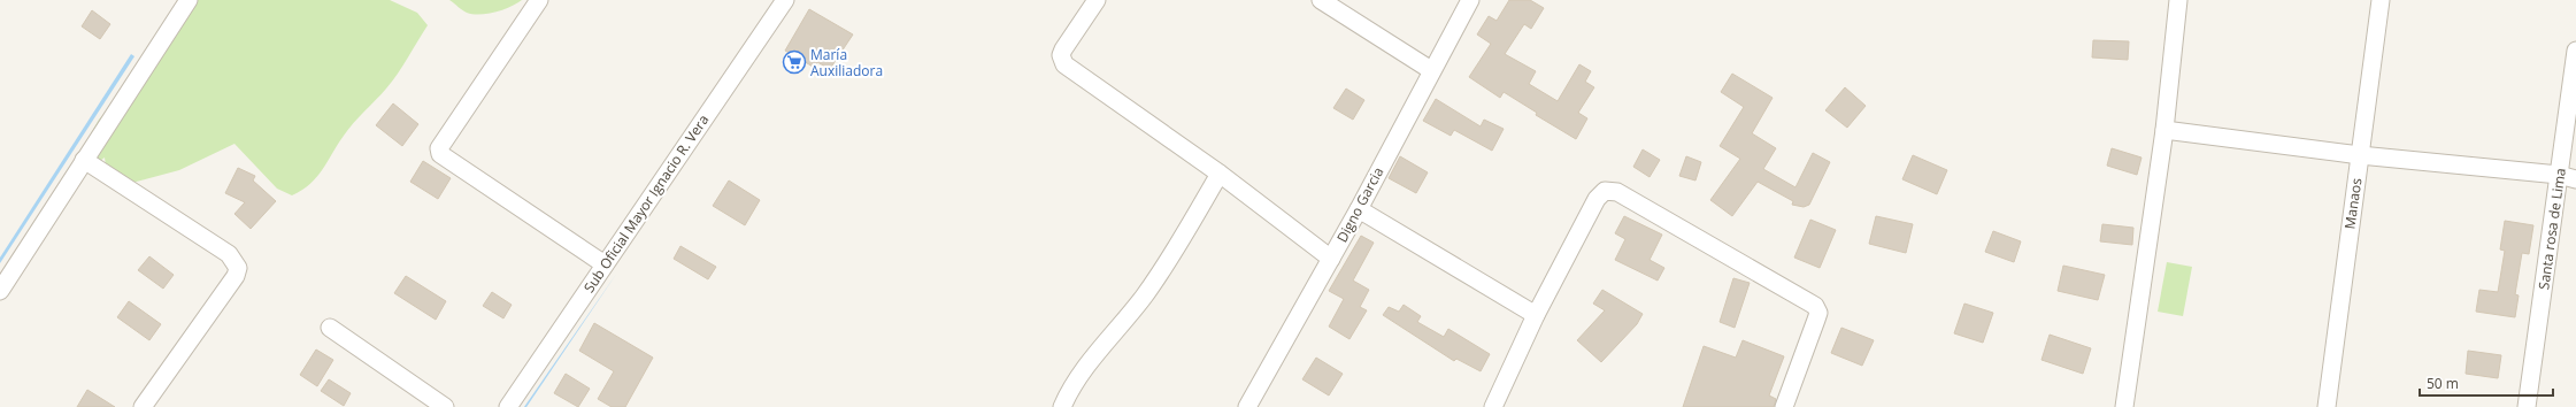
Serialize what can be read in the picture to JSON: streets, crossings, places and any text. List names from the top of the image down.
{
  "streets": {
    "street": [
      "Sub Oficial Mayor Ignacio R. Vera",
      "Manaos",
      "Digno Garcia",
      "Santa rosa de Lima"
    ]
  },
  "places": {
    "supermarket": ["María Auxiliadora"]
  },
  "scale_bar": "50 m"
}
